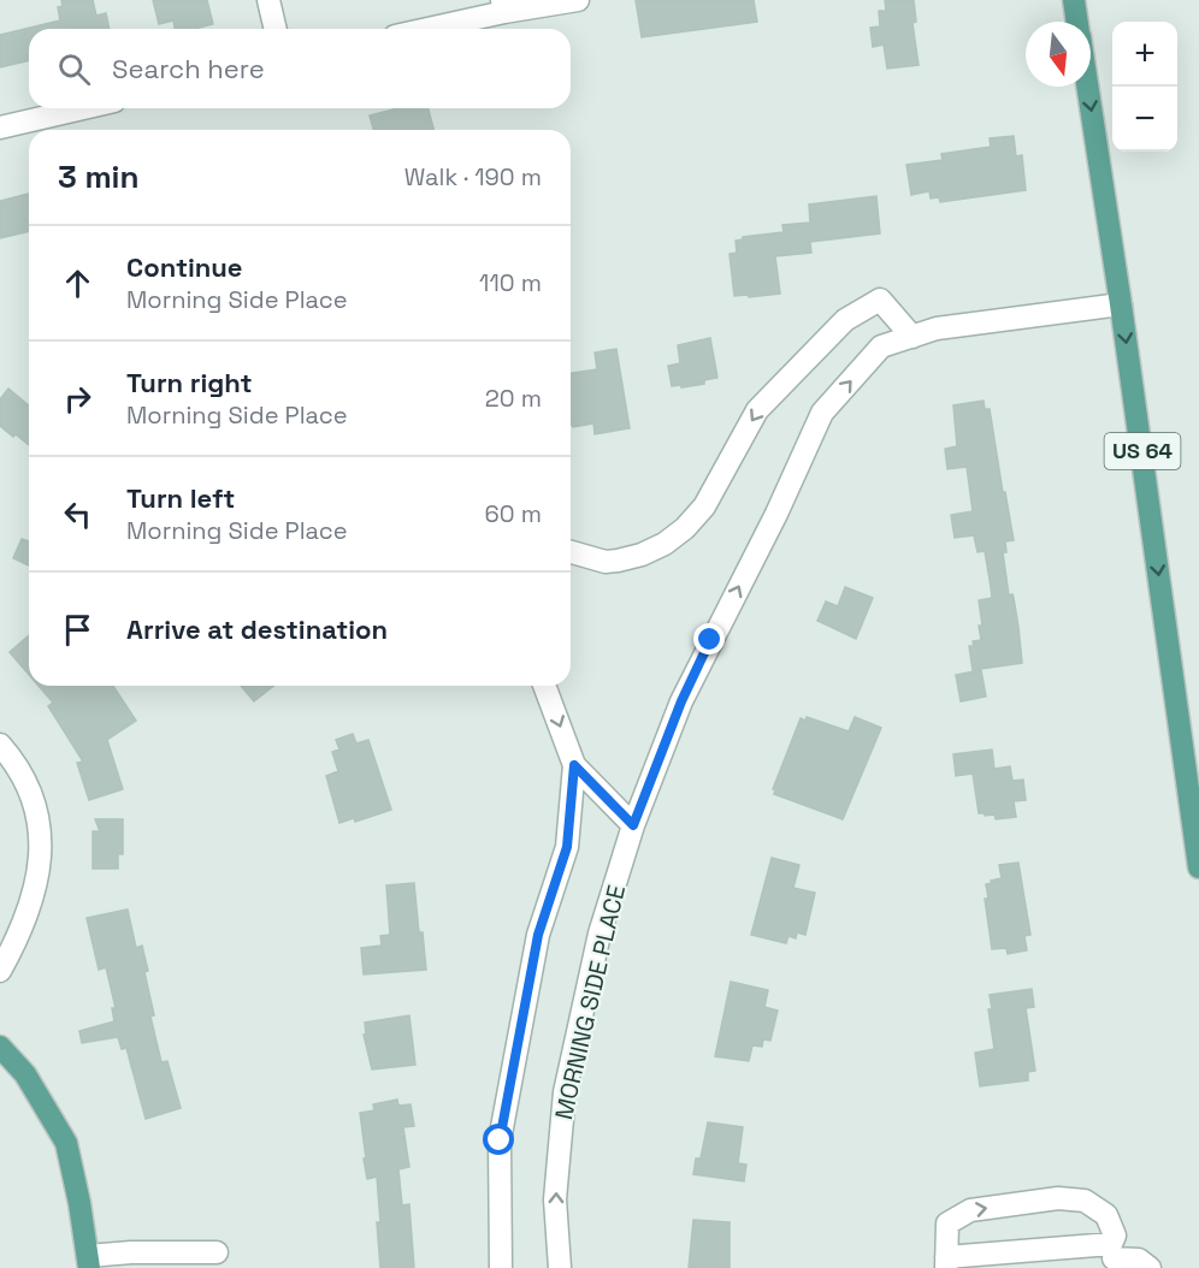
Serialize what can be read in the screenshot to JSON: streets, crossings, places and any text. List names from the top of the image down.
{
  "streets": {
    "main road": ["US 64"],
    "street": ["MORNING SIDE PLACE"]
  },
  "crossings": [
    ["US 64", "MORNING SIDE PLACE"]
  ],
  "north": "bottom",
  "page": {
    "map_buttons": ["+", "−"],
    "search": "Search here",
    "heading": ["3 min", "Walk · 190 m"],
    "list": [
      ["Continue", "Morning Side Place", "110 m"],
      ["Turn right", "Morning Side Place", "20 m"],
      ["Turn left", "Morning Side Place", "60 m"],
      "Arrive at destination"
    ]
  }
}
